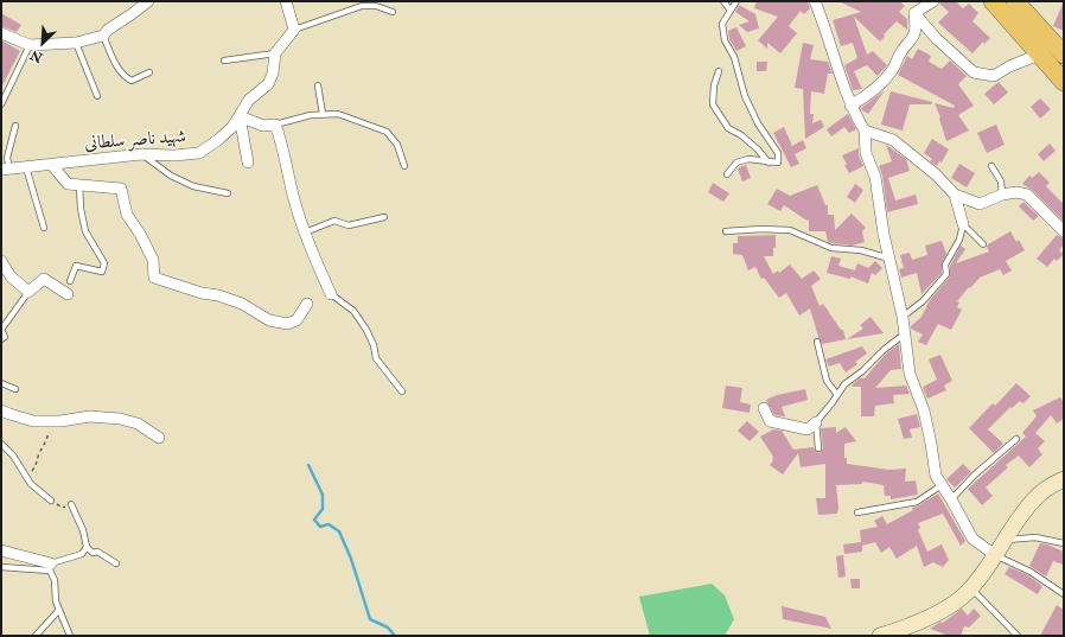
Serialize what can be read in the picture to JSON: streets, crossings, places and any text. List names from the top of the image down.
{
  "streets": {
    "street": ["شهید ناصر سلطانی"]
  },
  "north": "bottom left"
}
